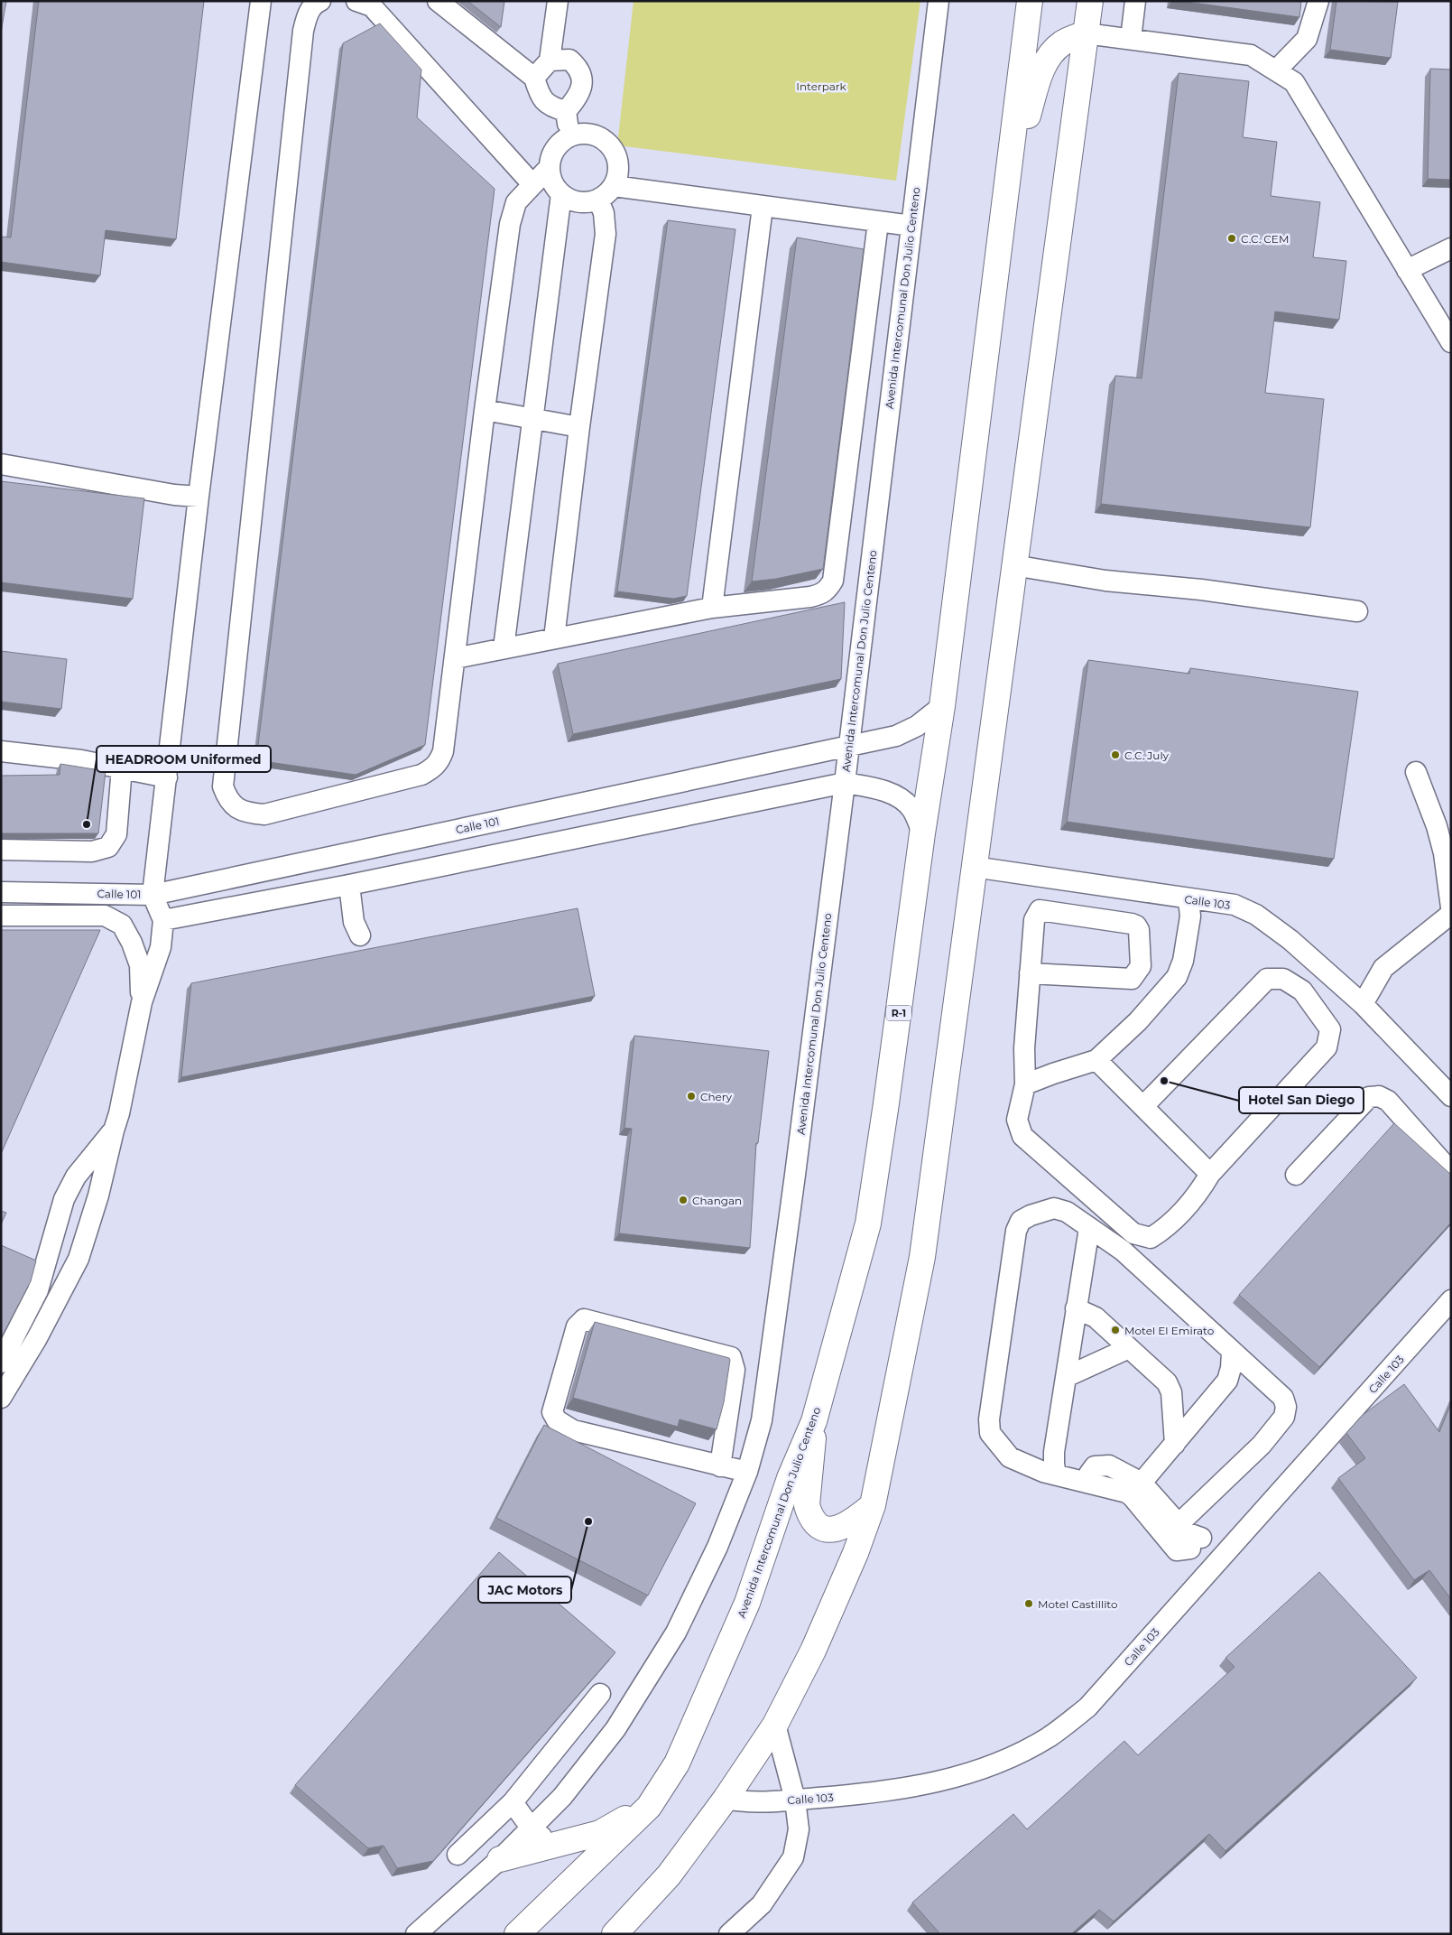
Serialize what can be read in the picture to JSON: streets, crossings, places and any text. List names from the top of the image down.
{
  "streets": {
    "main road": ["Avenida Intercomunal Don Julio Centeno", "R-1"],
    "street": ["Calle 101", "Calle 103"]
  },
  "crossings": [
    ["Avenida Intercomunal Don Julio Centeno", "Calle 101"]
  ],
  "parks": ["Interpark"],
  "places": [
    "C.C. CEM",
    "C.C. July",
    "HEADROOM Uniformed",
    "Hotel San Diego",
    "Chery",
    "Changan",
    "Motel El Emirato",
    "JAC Motors",
    "Motel Castillito"
  ]
}
